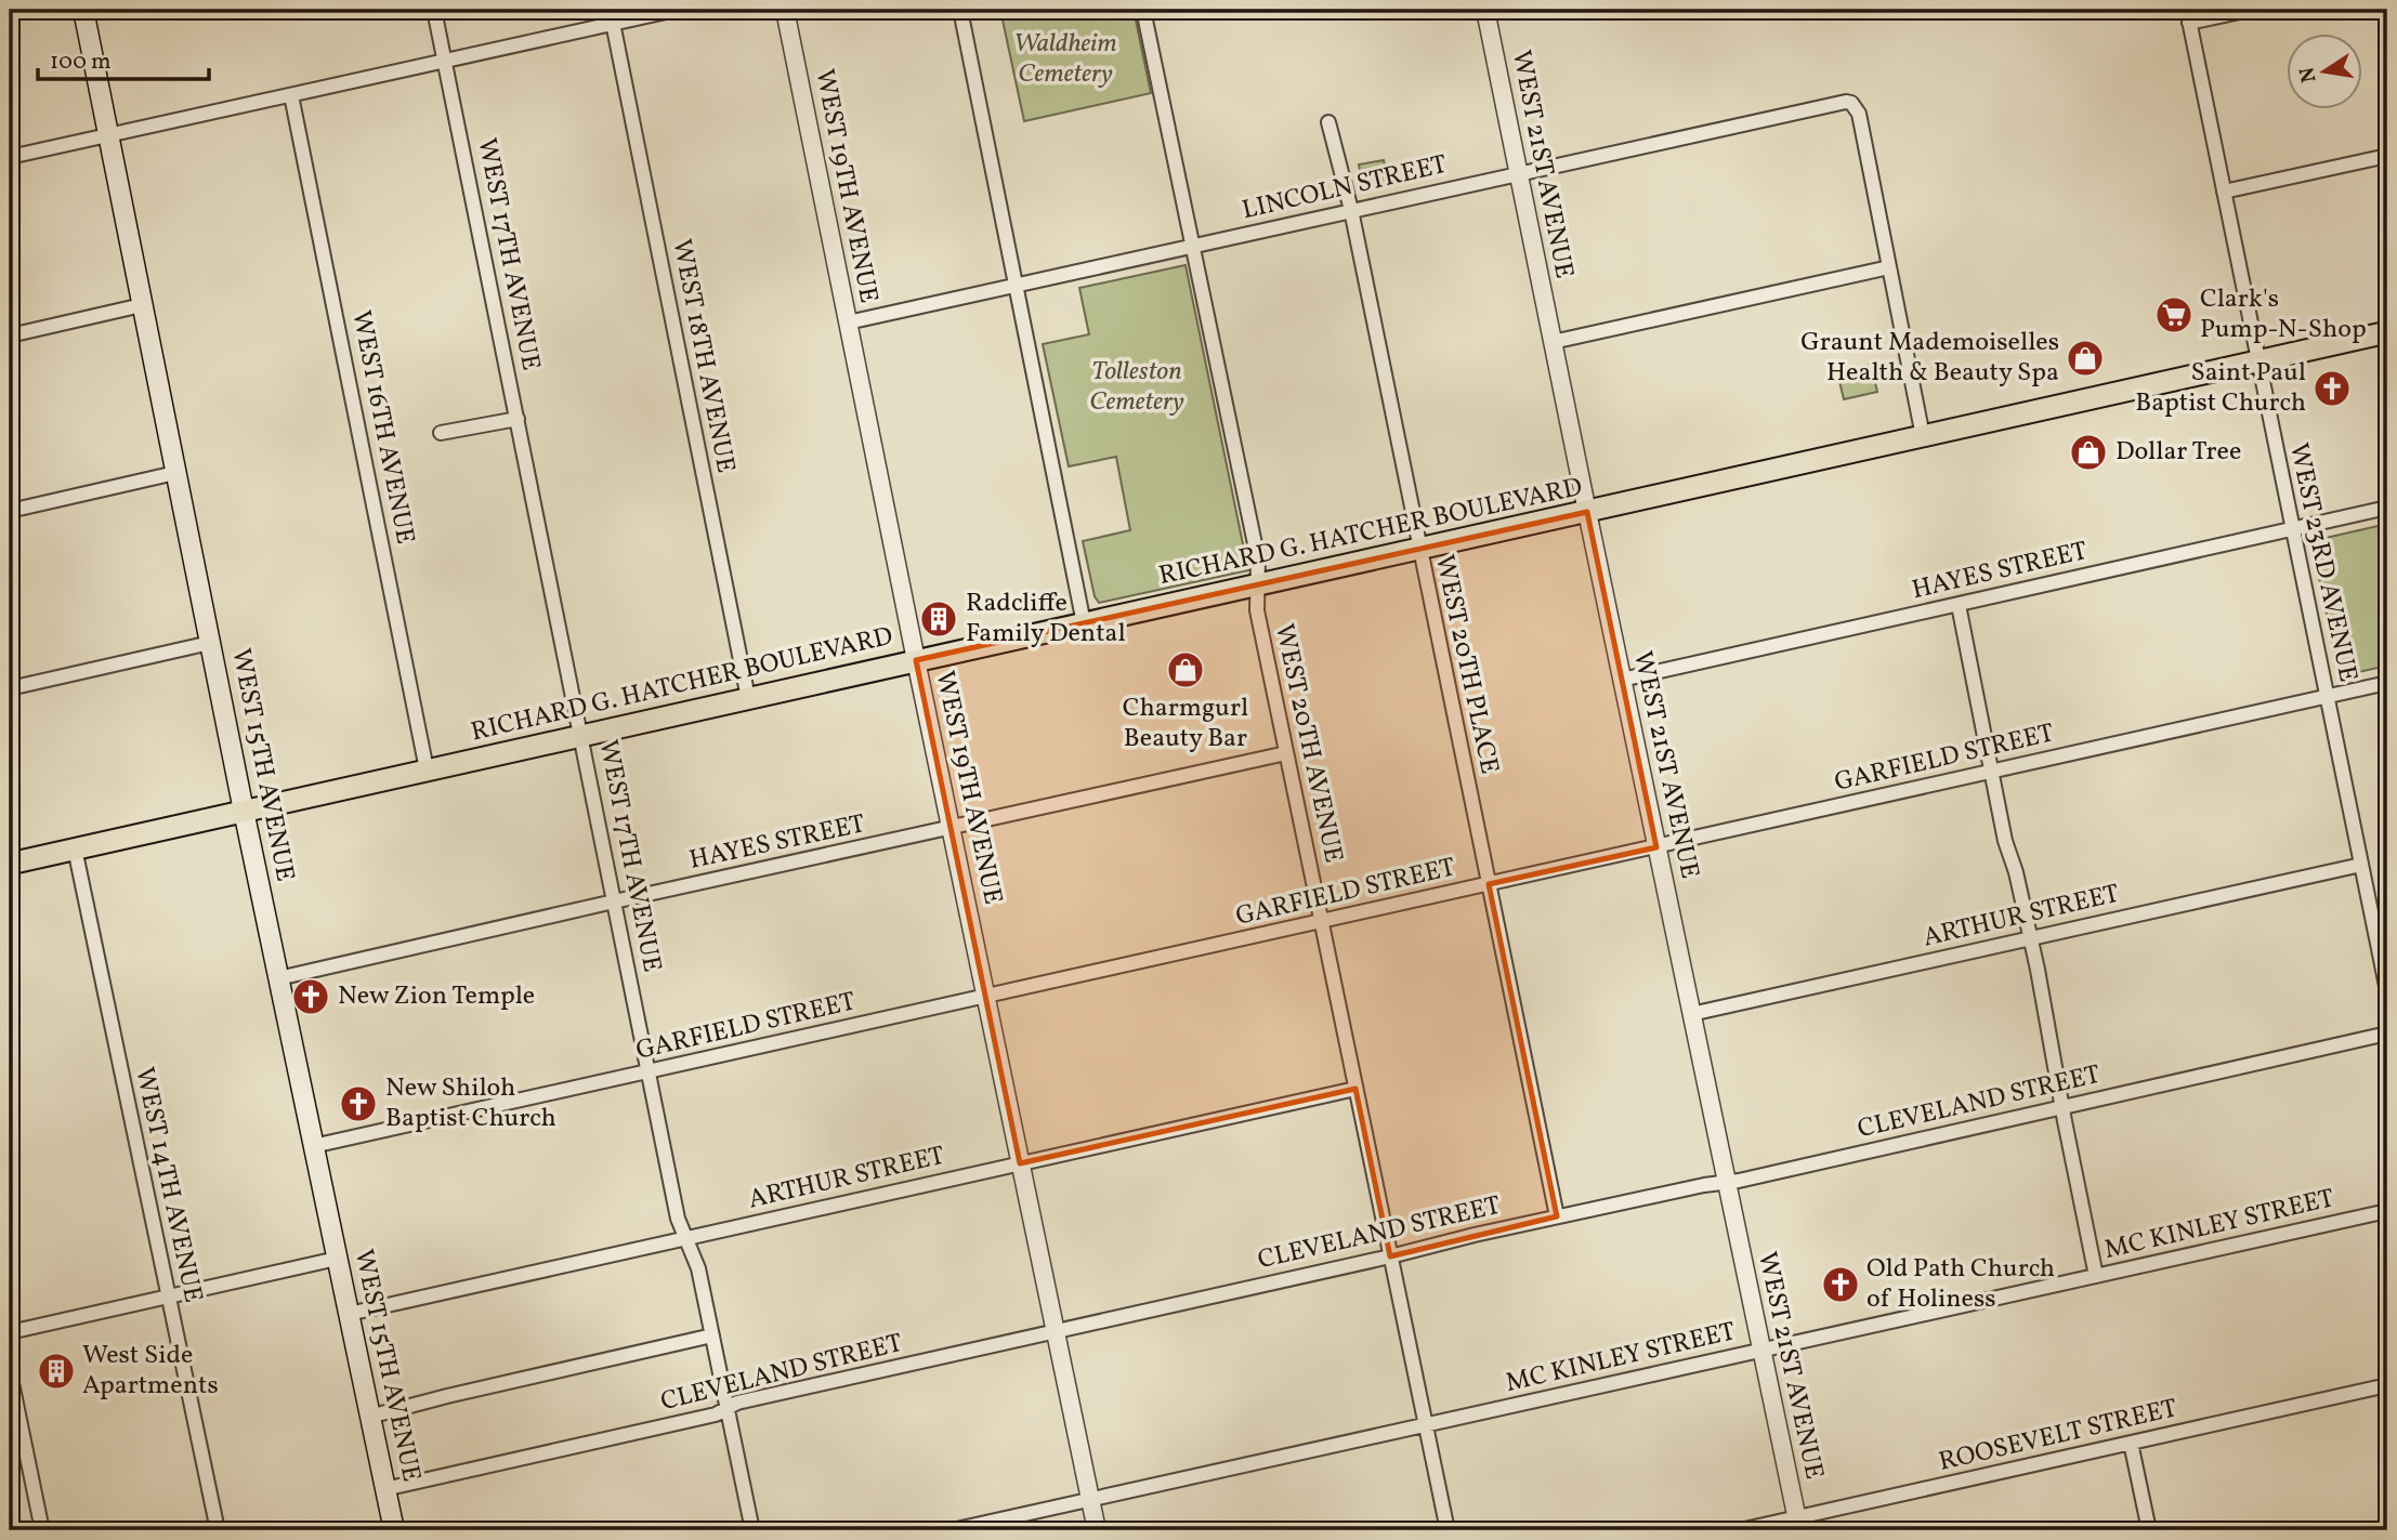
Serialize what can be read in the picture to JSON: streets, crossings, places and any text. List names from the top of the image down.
{
  "streets": {
    "main road": ["RICHARD G. HATCHER BOULEVARD", "WEST 15TH AVENUE"],
    "street": [
      "WEST 21ST AVENUE",
      "WEST 19TH AVENUE",
      "LINCOLN STREET",
      "WEST 17TH AVENUE",
      "WEST 18TH AVENUE",
      "WEST 16TH AVENUE",
      "WEST 23RD AVENUE",
      "HAYES STREET",
      "WEST 20TH PLACE",
      "WEST 20TH AVENUE",
      "GARFIELD STREET",
      "ARTHUR STREET",
      "CLEVELAND STREET",
      "WEST 14TH AVENUE",
      "MC KINLEY STREET",
      "ROOSEVELT STREET"
    ]
  },
  "crossings": [
    ["WEST 21ST AVENUE", "LINCOLN STREET"],
    ["WEST 21ST AVENUE", "RICHARD G. HATCHER BOULEVARD"],
    ["WEST 21ST AVENUE", "HAYES STREET"],
    ["WEST 21ST AVENUE", "GARFIELD STREET"],
    ["WEST 21ST AVENUE", "ARTHUR STREET"],
    ["WEST 21ST AVENUE", "CLEVELAND STREET"],
    ["WEST 21ST AVENUE", "MC KINLEY STREET"],
    ["WEST 21ST AVENUE", "ROOSEVELT STREET"],
    ["WEST 19TH AVENUE", "LINCOLN STREET"],
    ["WEST 19TH AVENUE", "RICHARD G. HATCHER BOULEVARD"],
    ["WEST 19TH AVENUE", "HAYES STREET"],
    ["WEST 19TH AVENUE", "GARFIELD STREET"],
    ["WEST 19TH AVENUE", "ARTHUR STREET"],
    ["WEST 19TH AVENUE", "CLEVELAND STREET"],
    ["WEST 19TH AVENUE", "MC KINLEY STREET"],
    ["LINCOLN STREET", "WEST 20TH PLACE"],
    ["LINCOLN STREET", "WEST 20TH AVENUE"],
    ["WEST 17TH AVENUE", "RICHARD G. HATCHER BOULEVARD"],
    ["WEST 17TH AVENUE", "HAYES STREET"],
    ["WEST 17TH AVENUE", "GARFIELD STREET"],
    ["WEST 17TH AVENUE", "ARTHUR STREET"],
    ["WEST 17TH AVENUE", "CLEVELAND STREET"],
    ["WEST 18TH AVENUE", "RICHARD G. HATCHER BOULEVARD"],
    ["WEST 16TH AVENUE", "RICHARD G. HATCHER BOULEVARD"],
    ["RICHARD G. HATCHER BOULEVARD", "WEST 23RD AVENUE"],
    ["RICHARD G. HATCHER BOULEVARD", "WEST 20TH PLACE"],
    ["RICHARD G. HATCHER BOULEVARD", "WEST 20TH AVENUE"],
    ["RICHARD G. HATCHER BOULEVARD", "WEST 15TH AVENUE"],
    ["RICHARD G. HATCHER BOULEVARD", "WEST 14TH AVENUE"],
    ["WEST 23RD AVENUE", "HAYES STREET"],
    ["WEST 23RD AVENUE", "GARFIELD STREET"],
    ["WEST 23RD AVENUE", "ARTHUR STREET"],
    ["HAYES STREET", "WEST 20TH AVENUE"],
    ["HAYES STREET", "WEST 15TH AVENUE"],
    ["WEST 20TH PLACE", "GARFIELD STREET"],
    ["WEST 20TH PLACE", "CLEVELAND STREET"],
    ["WEST 20TH AVENUE", "GARFIELD STREET"],
    ["WEST 20TH AVENUE", "ARTHUR STREET"],
    ["WEST 20TH AVENUE", "CLEVELAND STREET"],
    ["WEST 20TH AVENUE", "MC KINLEY STREET"],
    ["GARFIELD STREET", "WEST 15TH AVENUE"],
    ["WEST 15TH AVENUE", "ARTHUR STREET"],
    ["WEST 15TH AVENUE", "CLEVELAND STREET"]
  ],
  "parks": ["Waldheim Cemetery", "Tolleston Cemetery"],
  "places": {
    "supermarket": ["Clark's Pump-N-Shop"],
    "shop": ["Graunt Mademoiselles Health & Beauty Spa", "Dollar Tree", "Charmgurl Beauty Bar"],
    "church": [
      "Saint Paul Baptist Church",
      "New Zion Temple",
      "New Shiloh Baptist Church",
      "Old Path Church of Holiness"
    ],
    "building": ["Radcliffe Family Dental", "West Side Apartments"]
  },
  "scale_bar": "100 m",
  "north": "left"
}
